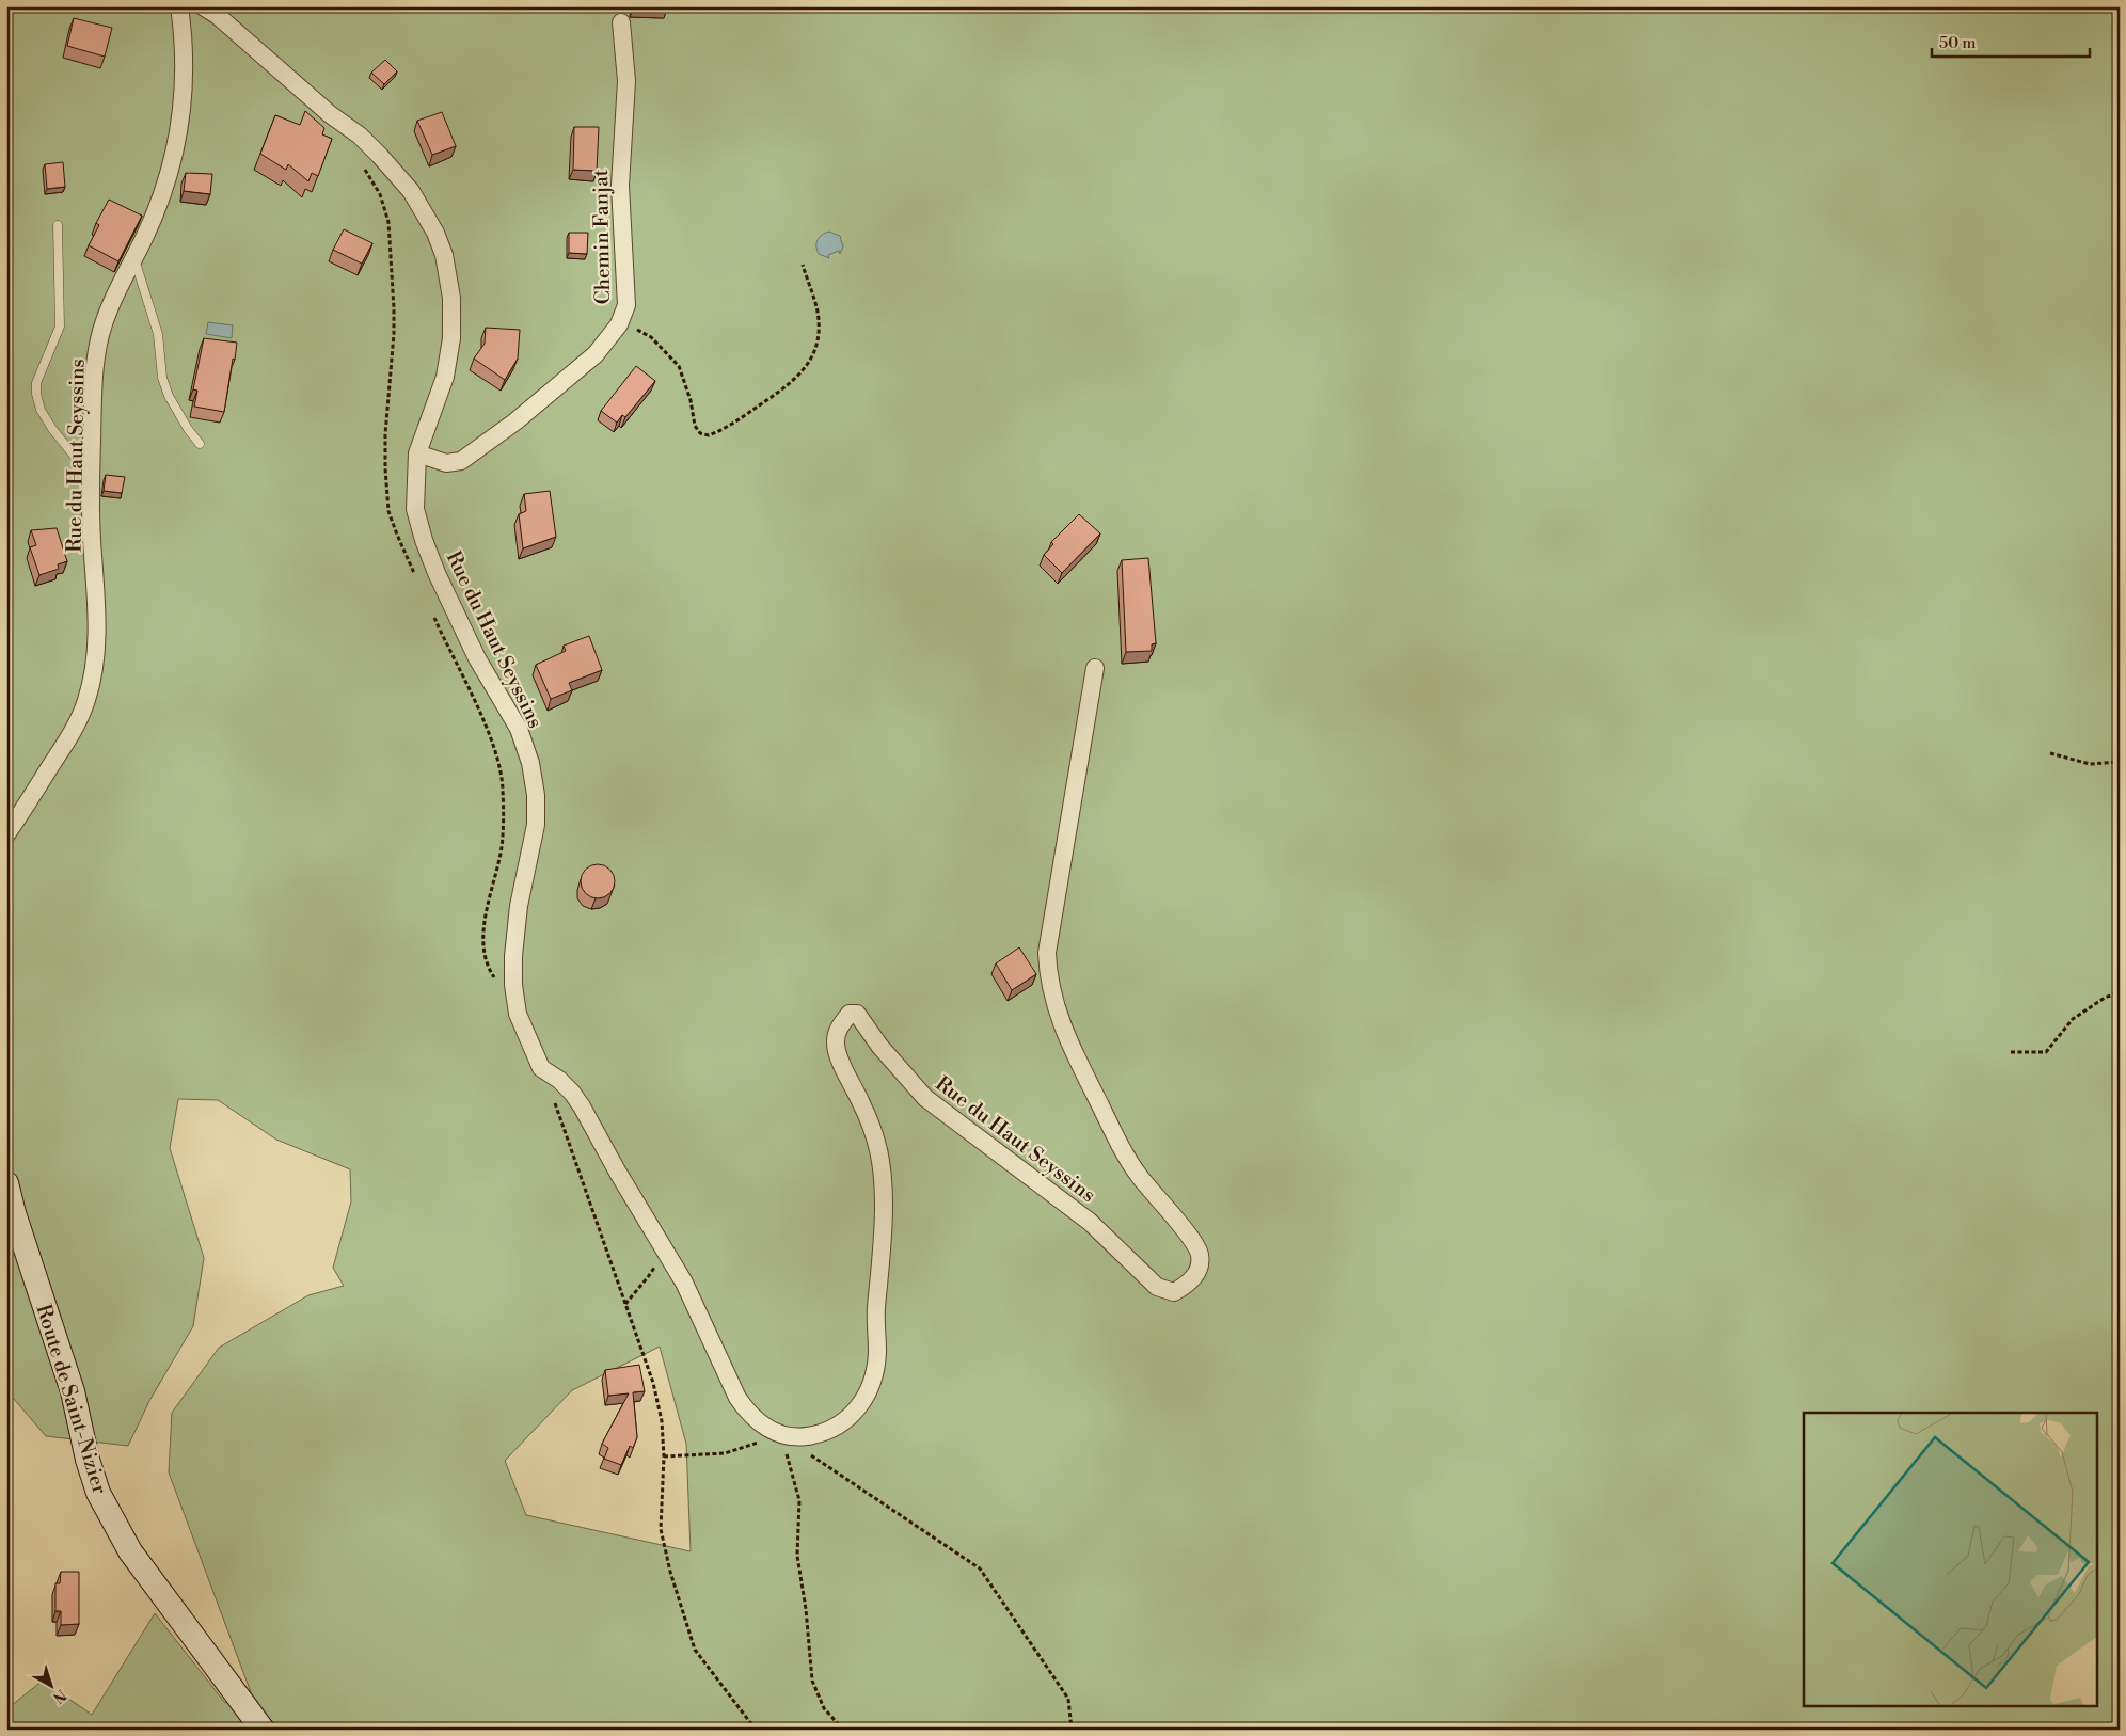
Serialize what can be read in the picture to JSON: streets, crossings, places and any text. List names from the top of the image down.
{
  "streets": {
    "main road": ["Route de Saint-Nizier"],
    "street": ["Chemin Fanjat", "Rue du Haut Seyssins"]
  },
  "crossings": [
    ["Chemin Fanjat", "Rue du Haut Seyssins"]
  ],
  "scale_bar": "50 m",
  "north": "bottom right"
}
